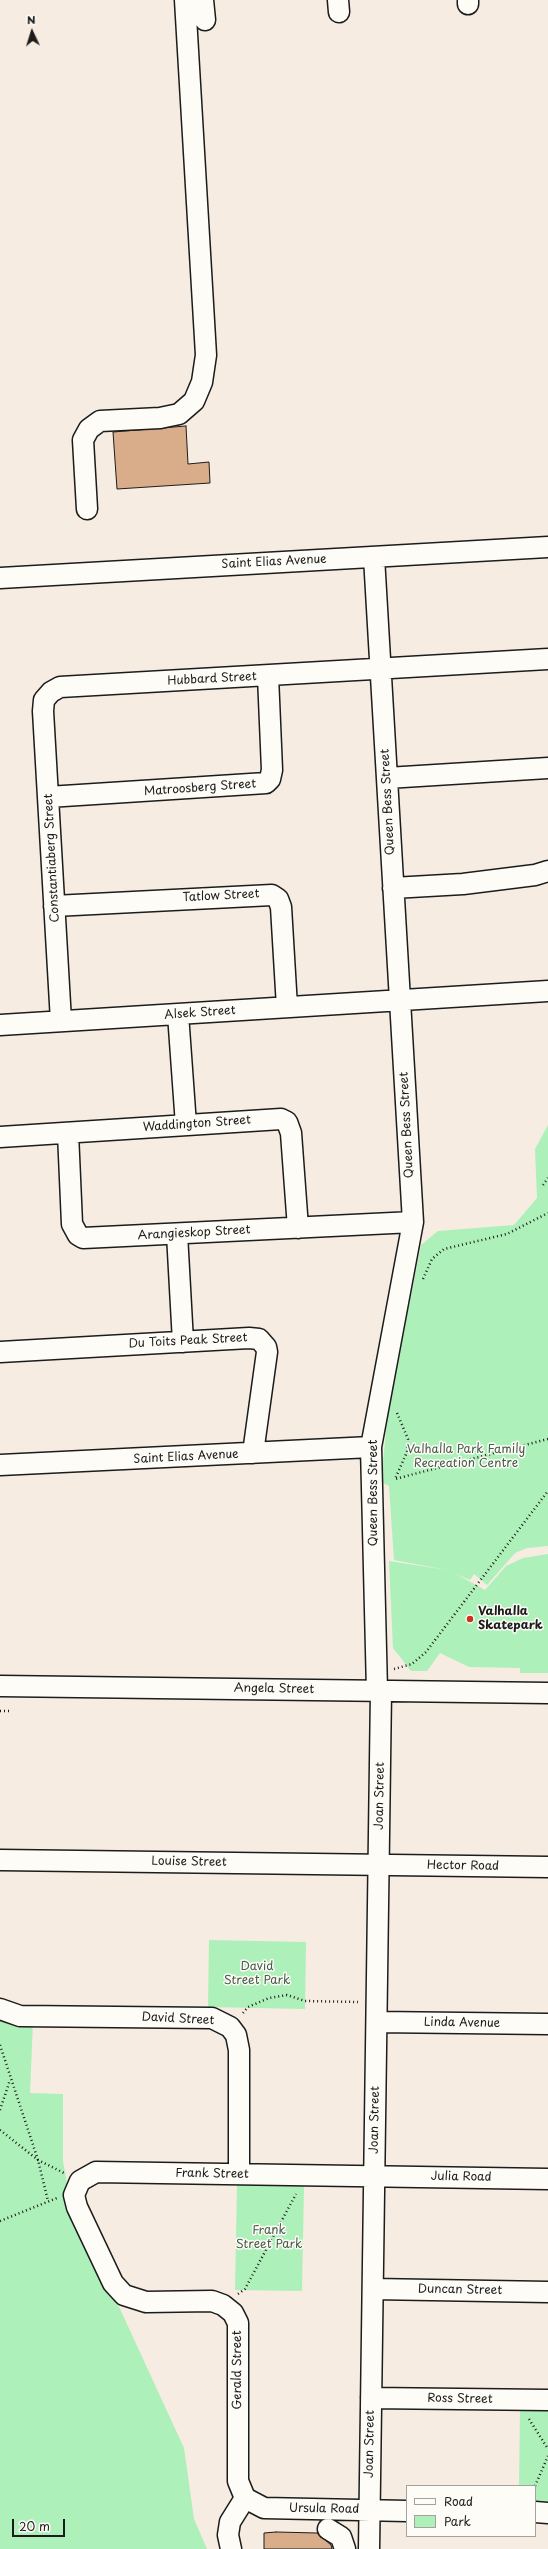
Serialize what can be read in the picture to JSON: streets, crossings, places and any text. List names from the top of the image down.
{
  "streets": {
    "street": [
      "Saint Elias Avenue",
      "Hubbard Street",
      "Matroosberg Street",
      "Queen Bess Street",
      "Constantiaberg Street",
      "Tatlow Street",
      "Alsek Street",
      "Waddington Street",
      "Arangieskop Street",
      "Du Toits Peak Street",
      "Angela Street",
      "Joan Street",
      "Louise Street",
      "Hector Road",
      "David Street",
      "Linda Avenue",
      "Frank Street",
      "Julia Road",
      "Duncan Street",
      "Gerald Street",
      "Ross Street",
      "Ursula Road"
    ]
  },
  "crossings": [
    ["Saint Elias Avenue", "Queen Bess Street"],
    ["Saint Elias Avenue", "Du Toits Peak Street"],
    ["Hubbard Street", "Matroosberg Street"],
    ["Hubbard Street", "Queen Bess Street"],
    ["Hubbard Street", "Constantiaberg Street"],
    ["Matroosberg Street", "Constantiaberg Street"],
    ["Queen Bess Street", "Alsek Street"],
    ["Queen Bess Street", "Arangieskop Street"],
    ["Queen Bess Street", "Angela Street"],
    ["Queen Bess Street", "Joan Street"],
    ["Constantiaberg Street", "Tatlow Street"],
    ["Constantiaberg Street", "Alsek Street"],
    ["Tatlow Street", "Alsek Street"],
    ["Waddington Street", "Arangieskop Street"],
    ["Angela Street", "Joan Street"],
    ["Joan Street", "Louise Street"],
    ["Joan Street", "Hector Road"],
    ["Joan Street", "Linda Avenue"],
    ["Joan Street", "Frank Street"],
    ["Joan Street", "Julia Road"],
    ["Joan Street", "Duncan Street"],
    ["Joan Street", "Ross Street"],
    ["Joan Street", "Ursula Road"],
    ["Louise Street", "Hector Road"],
    ["David Street", "Frank Street"],
    ["Frank Street", "Julia Road"],
    ["Gerald Street", "Ursula Road"]
  ],
  "parks": ["Valhalla Park Family Recreation Centre", "David Street Park", "Frank Street Park"],
  "places": ["Valhalla Skatepark"],
  "legend": ["Road", "Park"],
  "scale_bar": "20 m",
  "north": "top"
}
